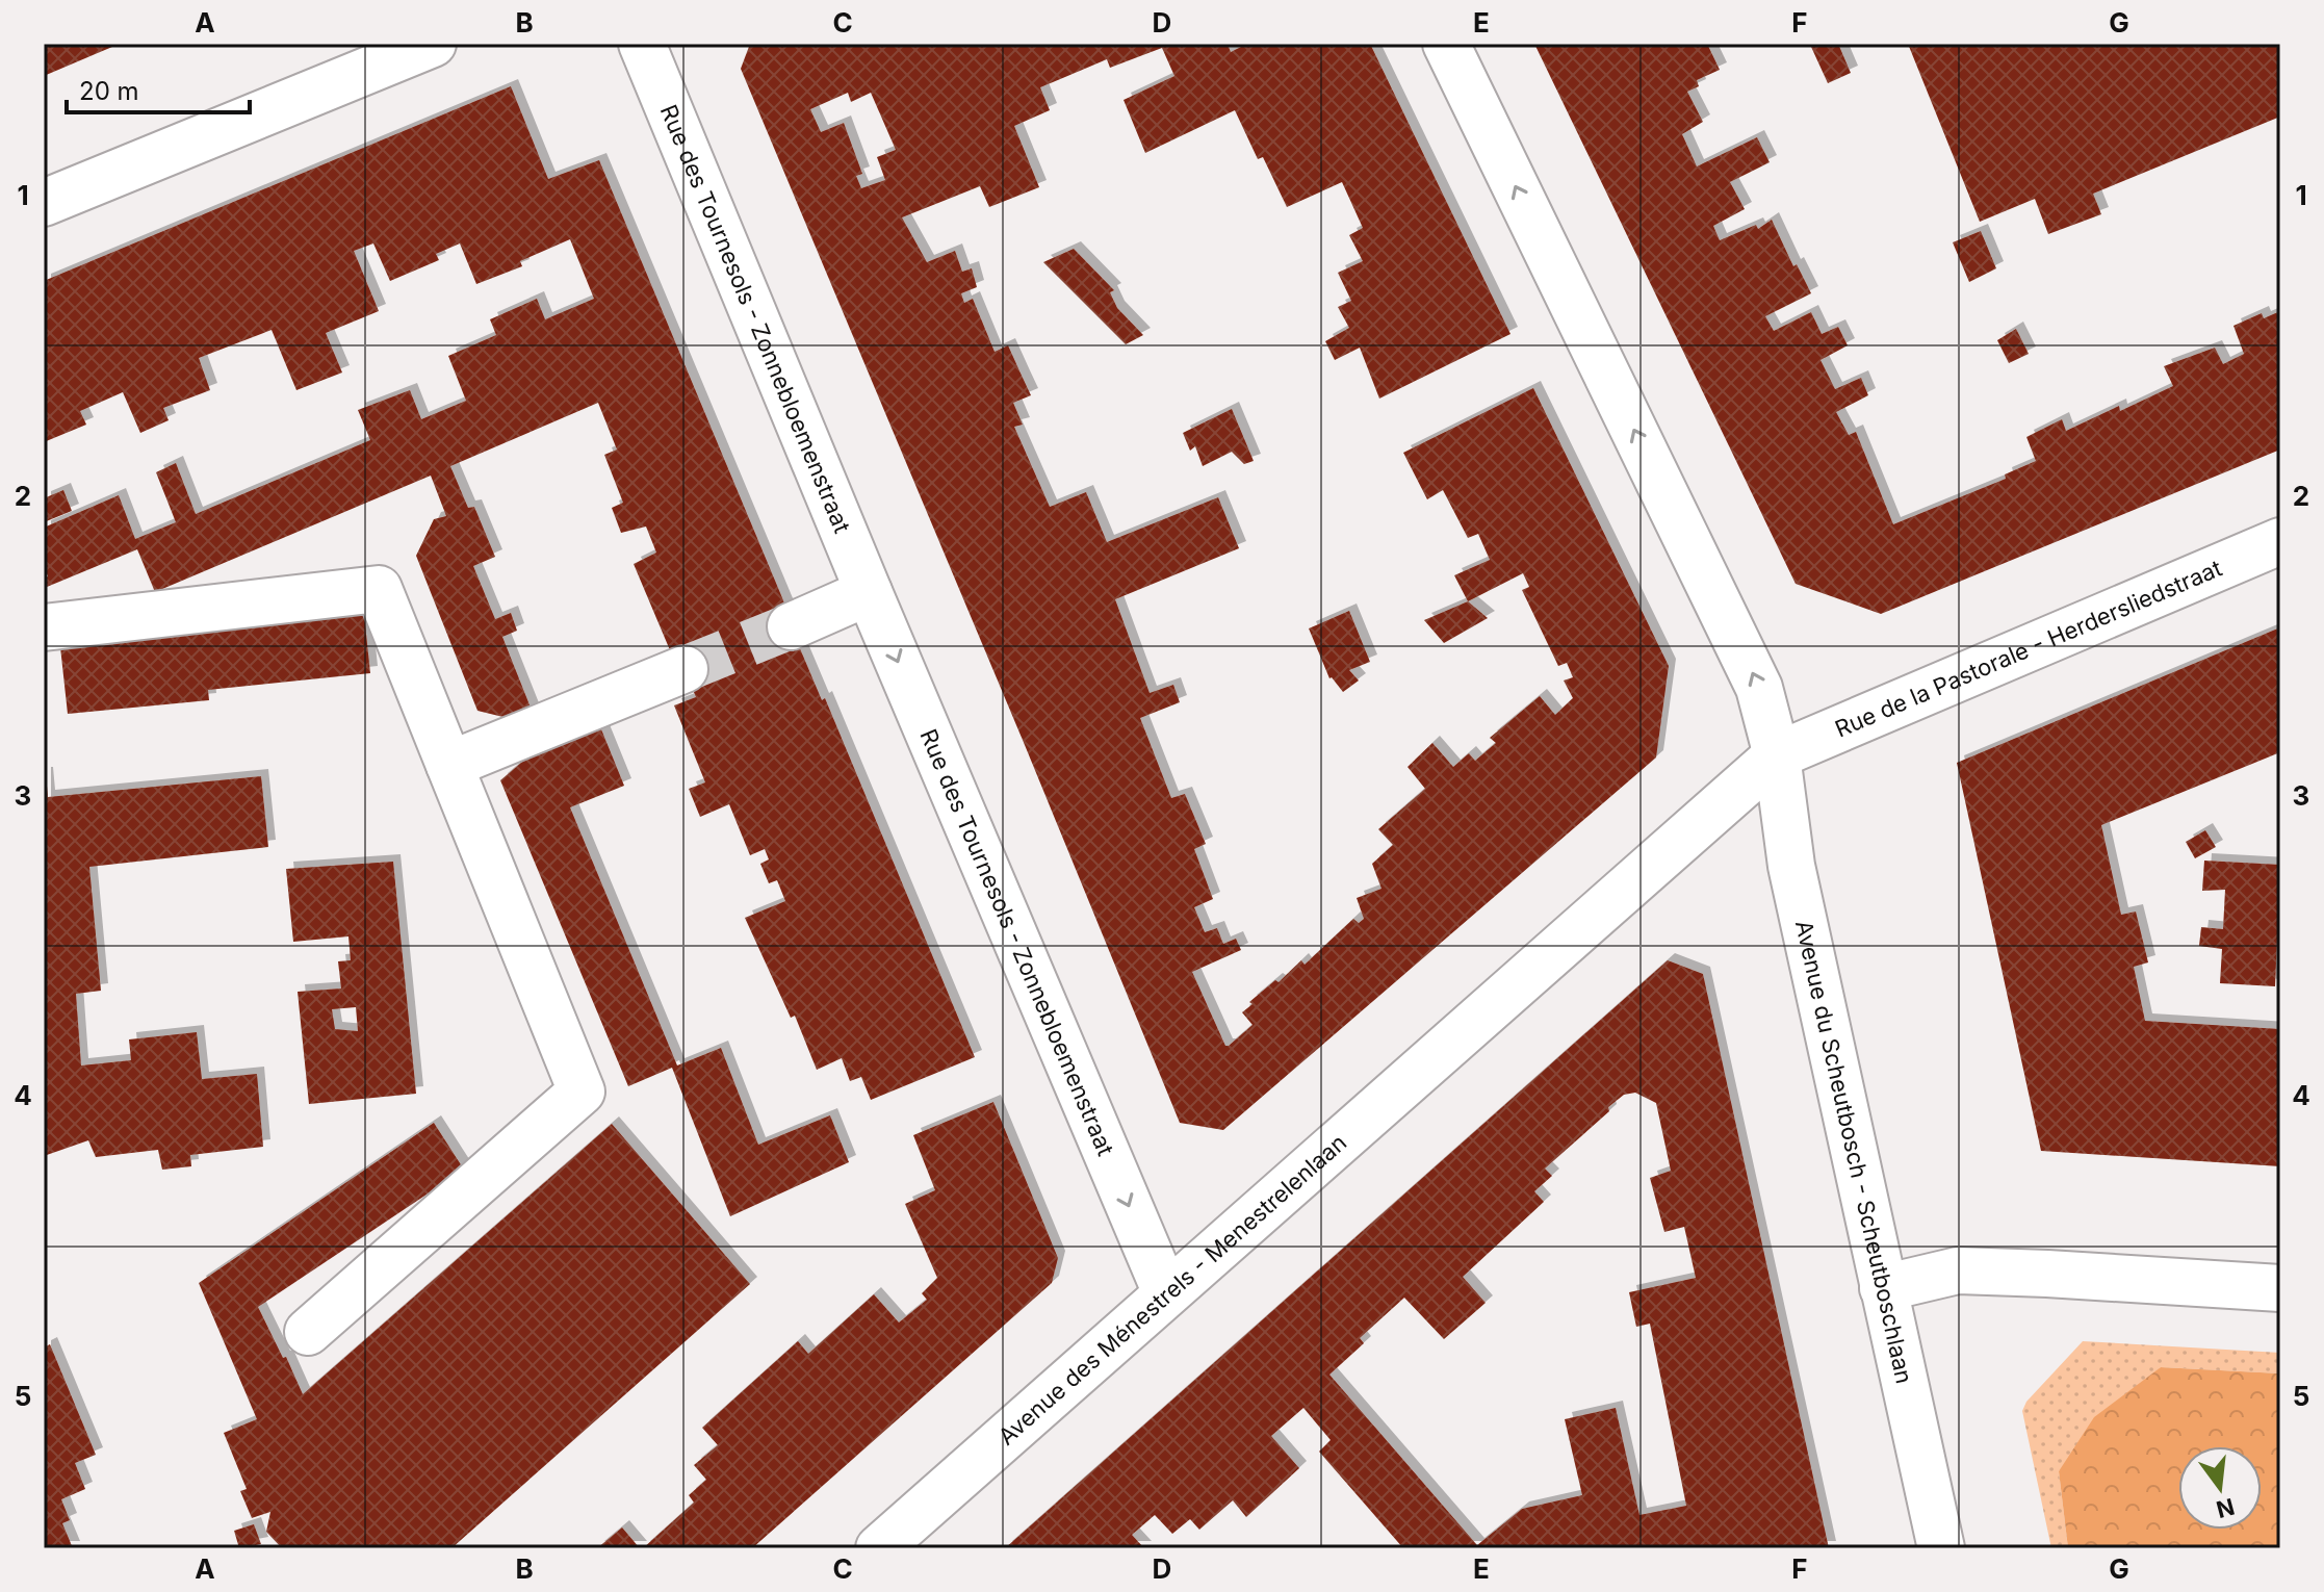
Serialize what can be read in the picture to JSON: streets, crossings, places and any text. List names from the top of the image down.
{
  "streets": {
    "street": [
      "Rue des Tournesols - Zonnebloemenstraat",
      "Rue de la Pastorale - Herdersliedstraat",
      "Avenue du Scheutbosch - Scheutboschlaan",
      "Avenue des Ménestrels - Menestrelenlaan"
    ]
  },
  "crossings": [
    ["Rue des Tournesols - Zonnebloemenstraat", "Avenue des Ménestrels - Menestrelenlaan"],
    ["Rue de la Pastorale - Herdersliedstraat", "Avenue du Scheutbosch - Scheutboschlaan"],
    ["Rue de la Pastorale - Herdersliedstraat", "Avenue des Ménestrels - Menestrelenlaan"]
  ],
  "one_way": ["Rue des Tournesols - Zonnebloemenstraat", "Avenue du Scheutbosch - Scheutboschlaan"],
  "scale_bar": "20 m",
  "north": "bottom",
  "grid": {
    "columns": [
      "A",
      "B",
      "C",
      "D",
      "E",
      "F",
      "G"
    ],
    "rows": [
      "1",
      "2",
      "3",
      "4",
      "5"
    ]
  }
}
